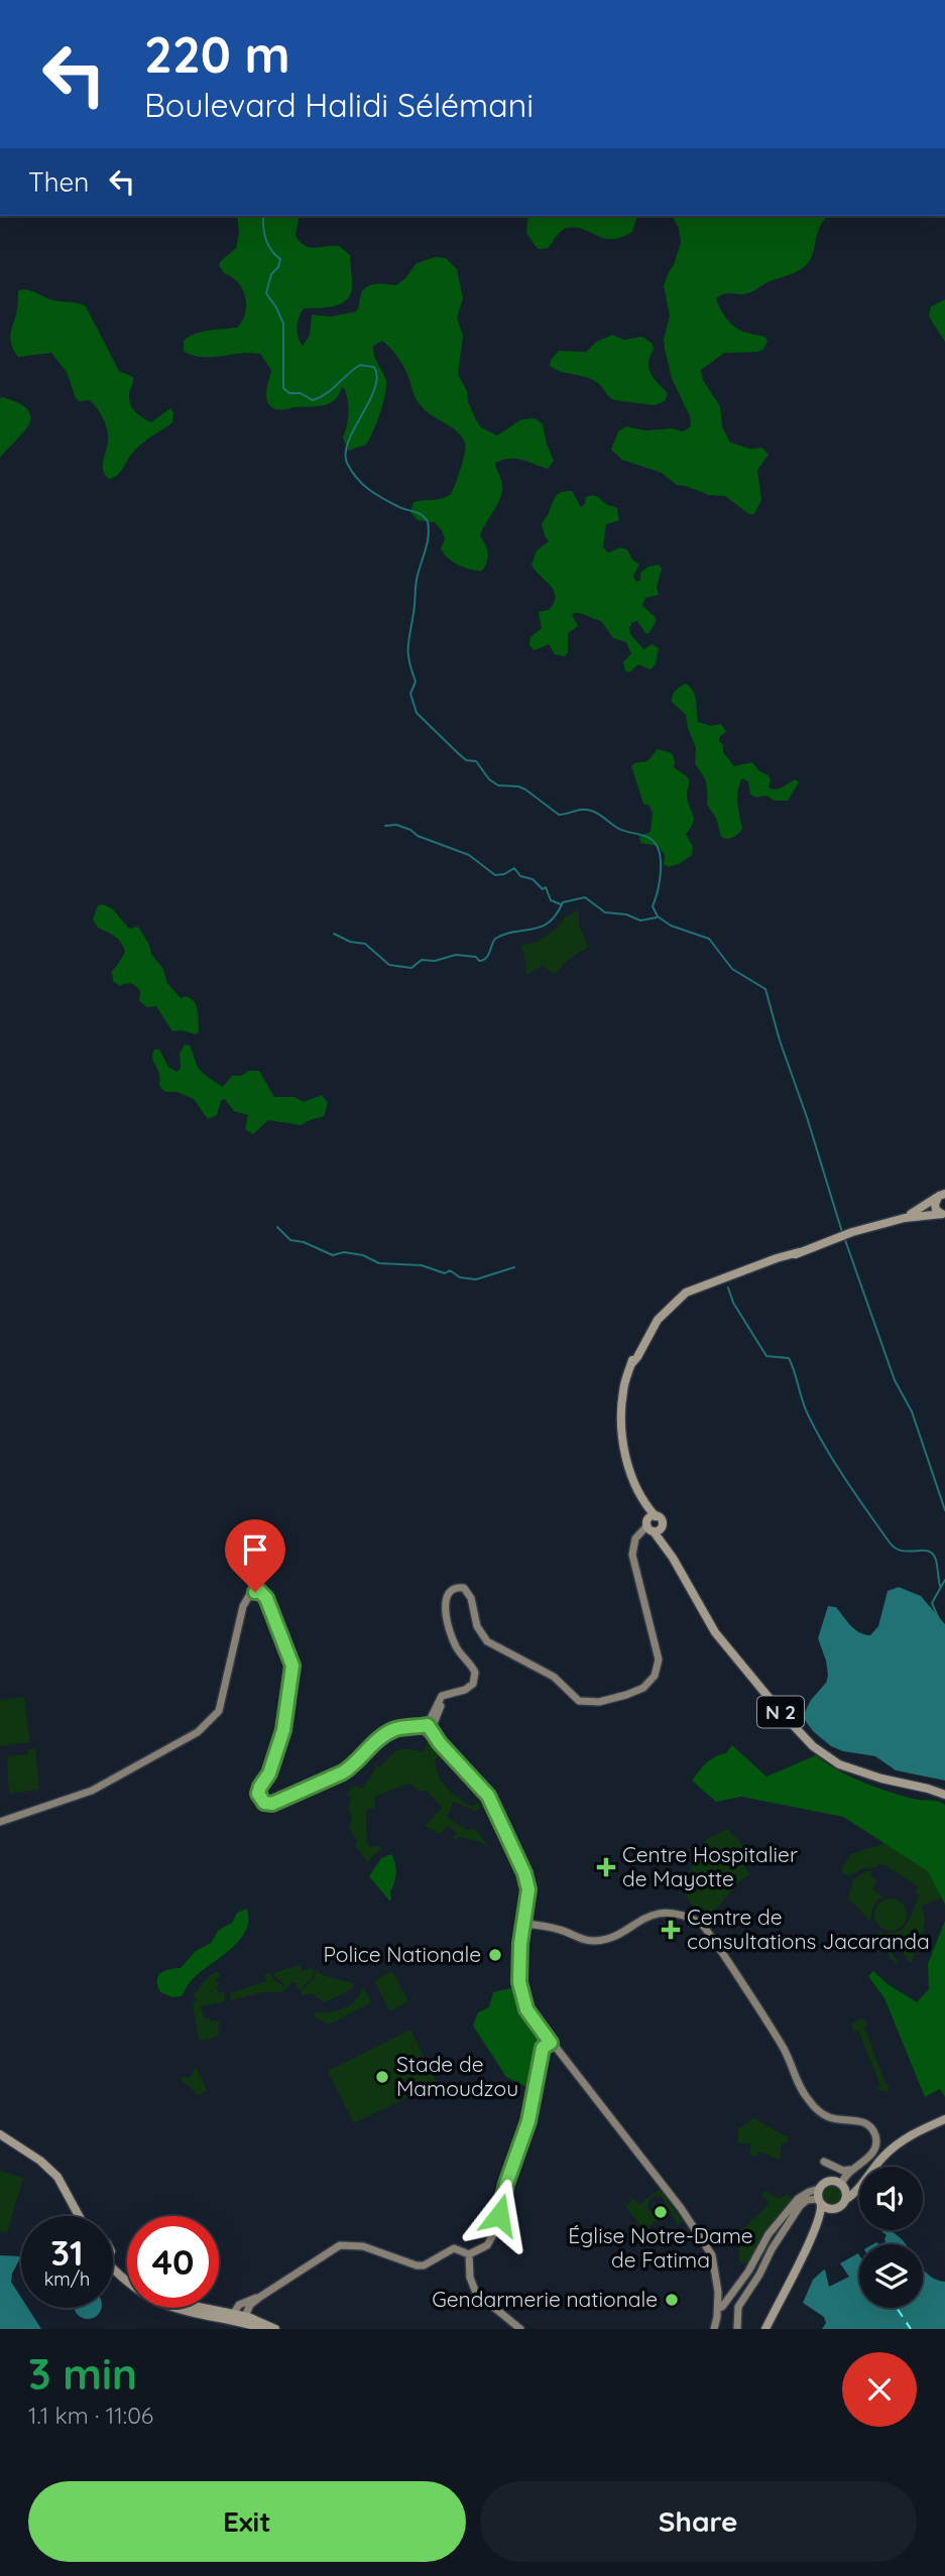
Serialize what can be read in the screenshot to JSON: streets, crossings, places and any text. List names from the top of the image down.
{
  "streets": {
    "main road": ["N 2"]
  },
  "places": {
    "health": ["Centre Hospitalier de Mayotte", "Centre de consultations Jacaranda"],
    "other": [
      "Police Nationale",
      "Stade de Mamoudzou",
      "Église Notre-Dame de Fatima",
      "Gendarmerie nationale"
    ]
  },
  "page": {
    "turn": ["220 m", "Boulevard Halidi Sélémani"],
    "then": "Then",
    "speed": "31 km/h",
    "limit": "40",
    "heading": ["3 min", "1.1 km · 11:06"],
    "buttons": ["Exit", "Share"]
  }
}
